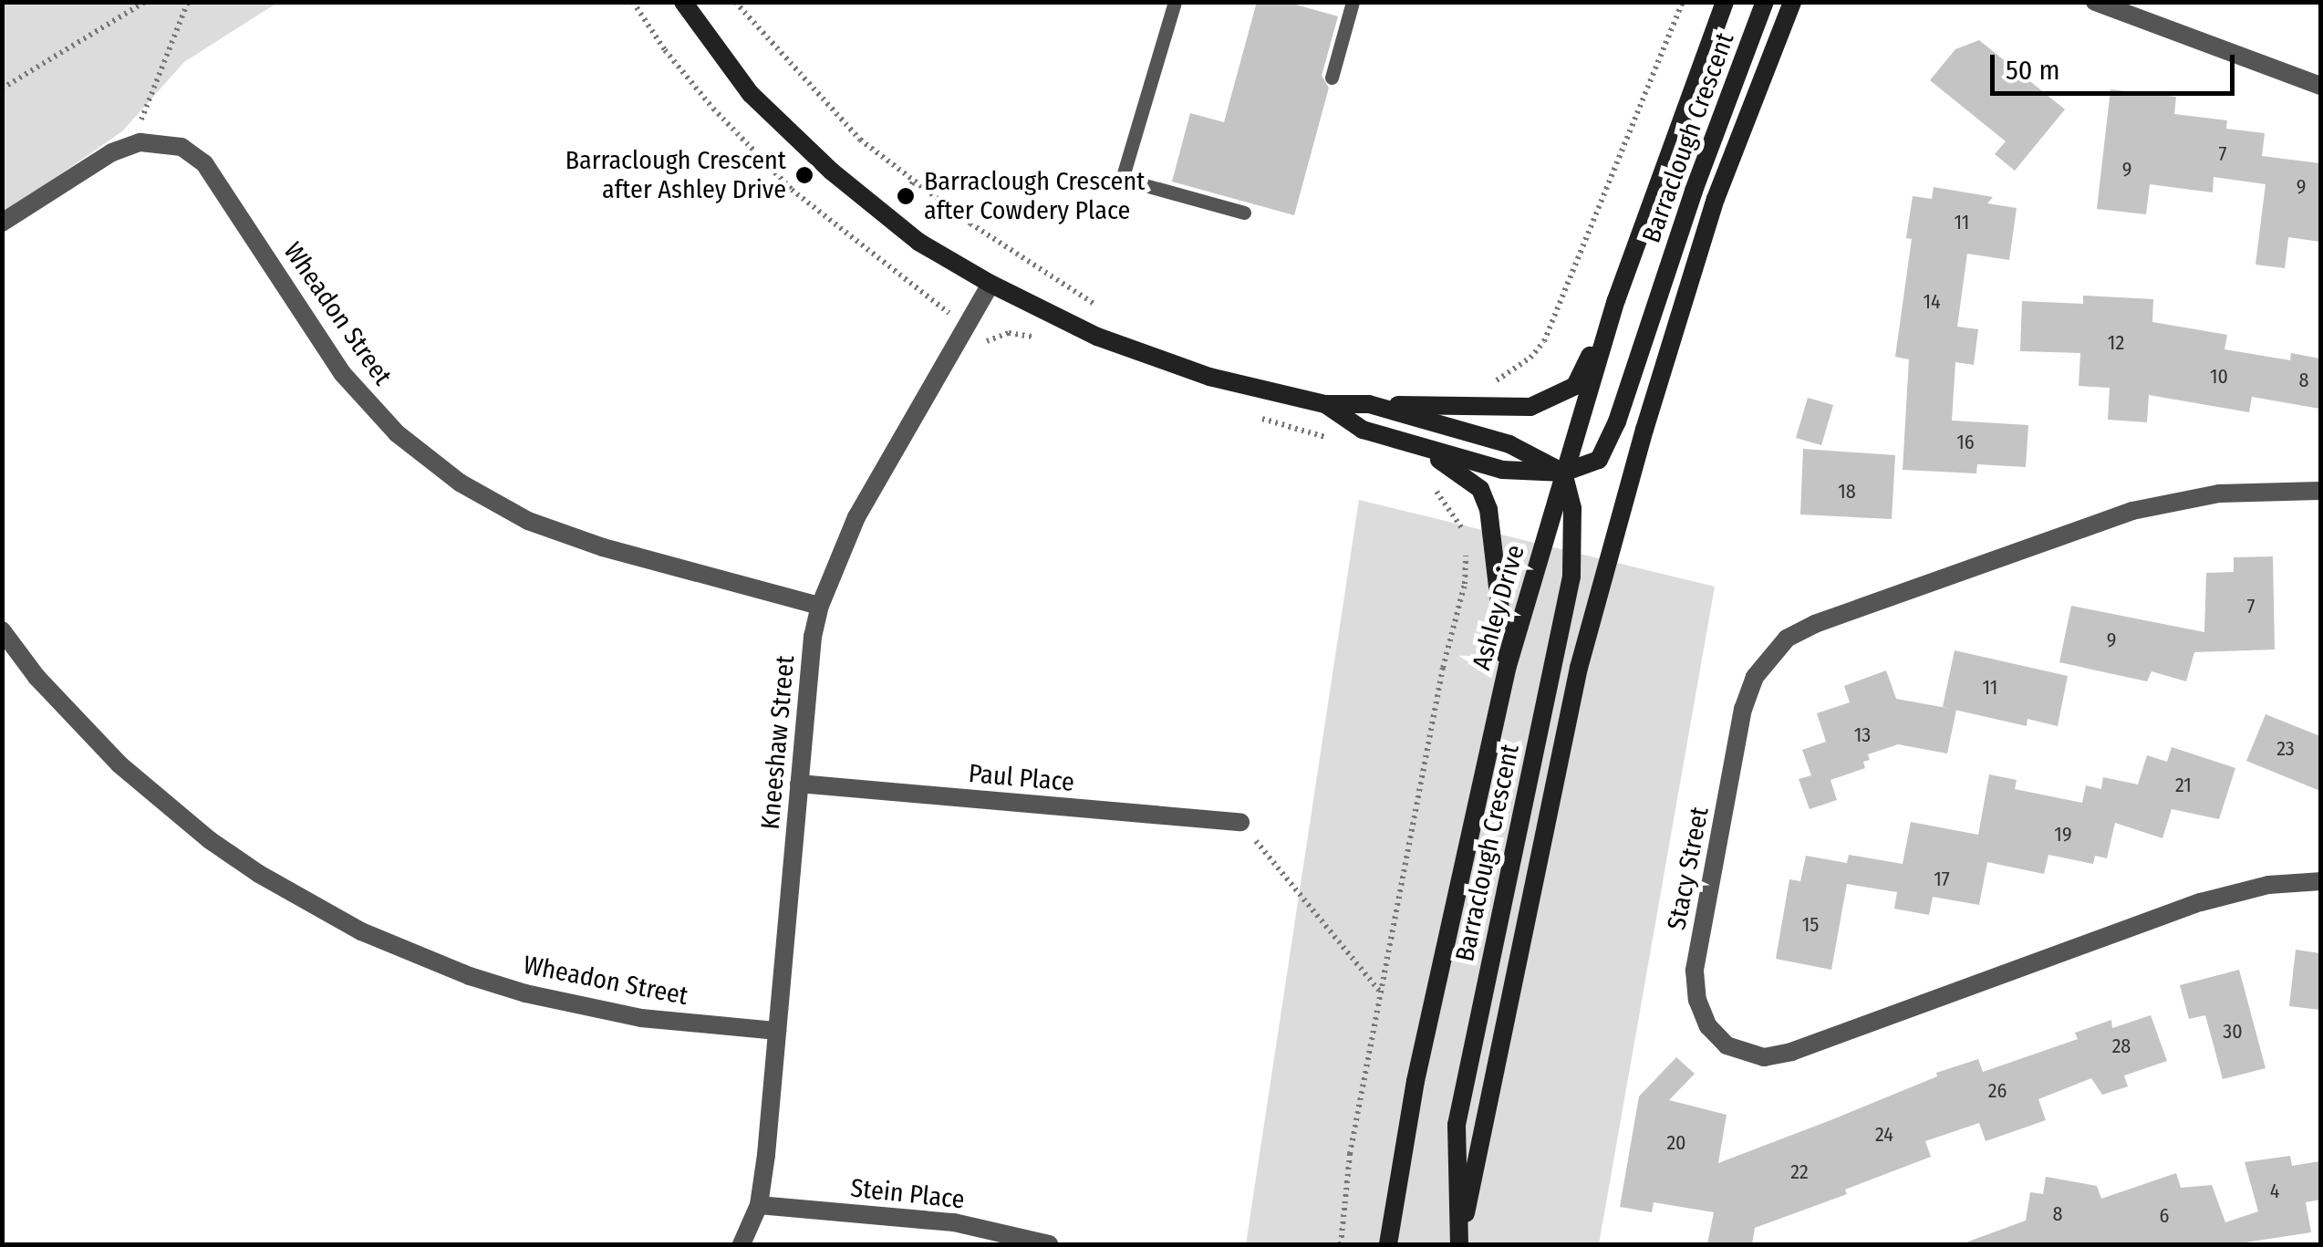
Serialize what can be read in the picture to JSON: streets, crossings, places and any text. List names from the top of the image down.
{
  "streets": {
    "main road": ["Barraclough Crescent", "Ashley Drive"],
    "street": [
      "Wheadon Street",
      "Kneeshaw Street",
      "Paul Place",
      "Stacy Street",
      "Stein Place"
    ]
  },
  "crossings": [
    ["Barraclough Crescent", "Ashley Drive"],
    ["Barraclough Crescent", "Kneeshaw Street"],
    ["Wheadon Street", "Kneeshaw Street"],
    ["Kneeshaw Street", "Paul Place"],
    ["Kneeshaw Street", "Stein Place"]
  ],
  "places": ["Barraclough Crescent after Ashley Drive", "Barraclough Crescent after Cowdery Place"],
  "house_numbers": [
    "7",
    "9",
    "9",
    "11",
    "14",
    "12",
    "10",
    "8",
    "16",
    "18",
    "7",
    "9",
    "11",
    "13",
    "23",
    "21",
    "19",
    "17",
    "15",
    "30",
    "28",
    "26",
    "24",
    "20",
    "22",
    "4",
    "8",
    "6"
  ],
  "scale_bar": "50 m"
}
